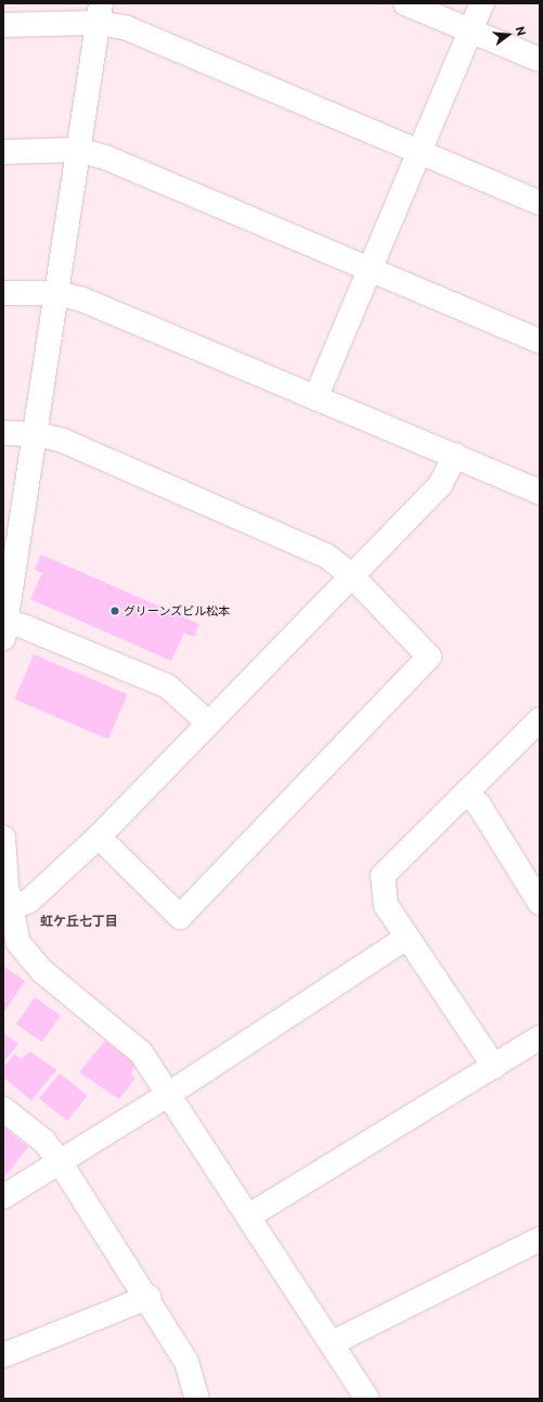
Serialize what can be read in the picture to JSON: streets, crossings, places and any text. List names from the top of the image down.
{
  "districts": ["虹ケ丘七丁目"],
  "places": ["グリーンズビル松本"],
  "north": "right"
}
